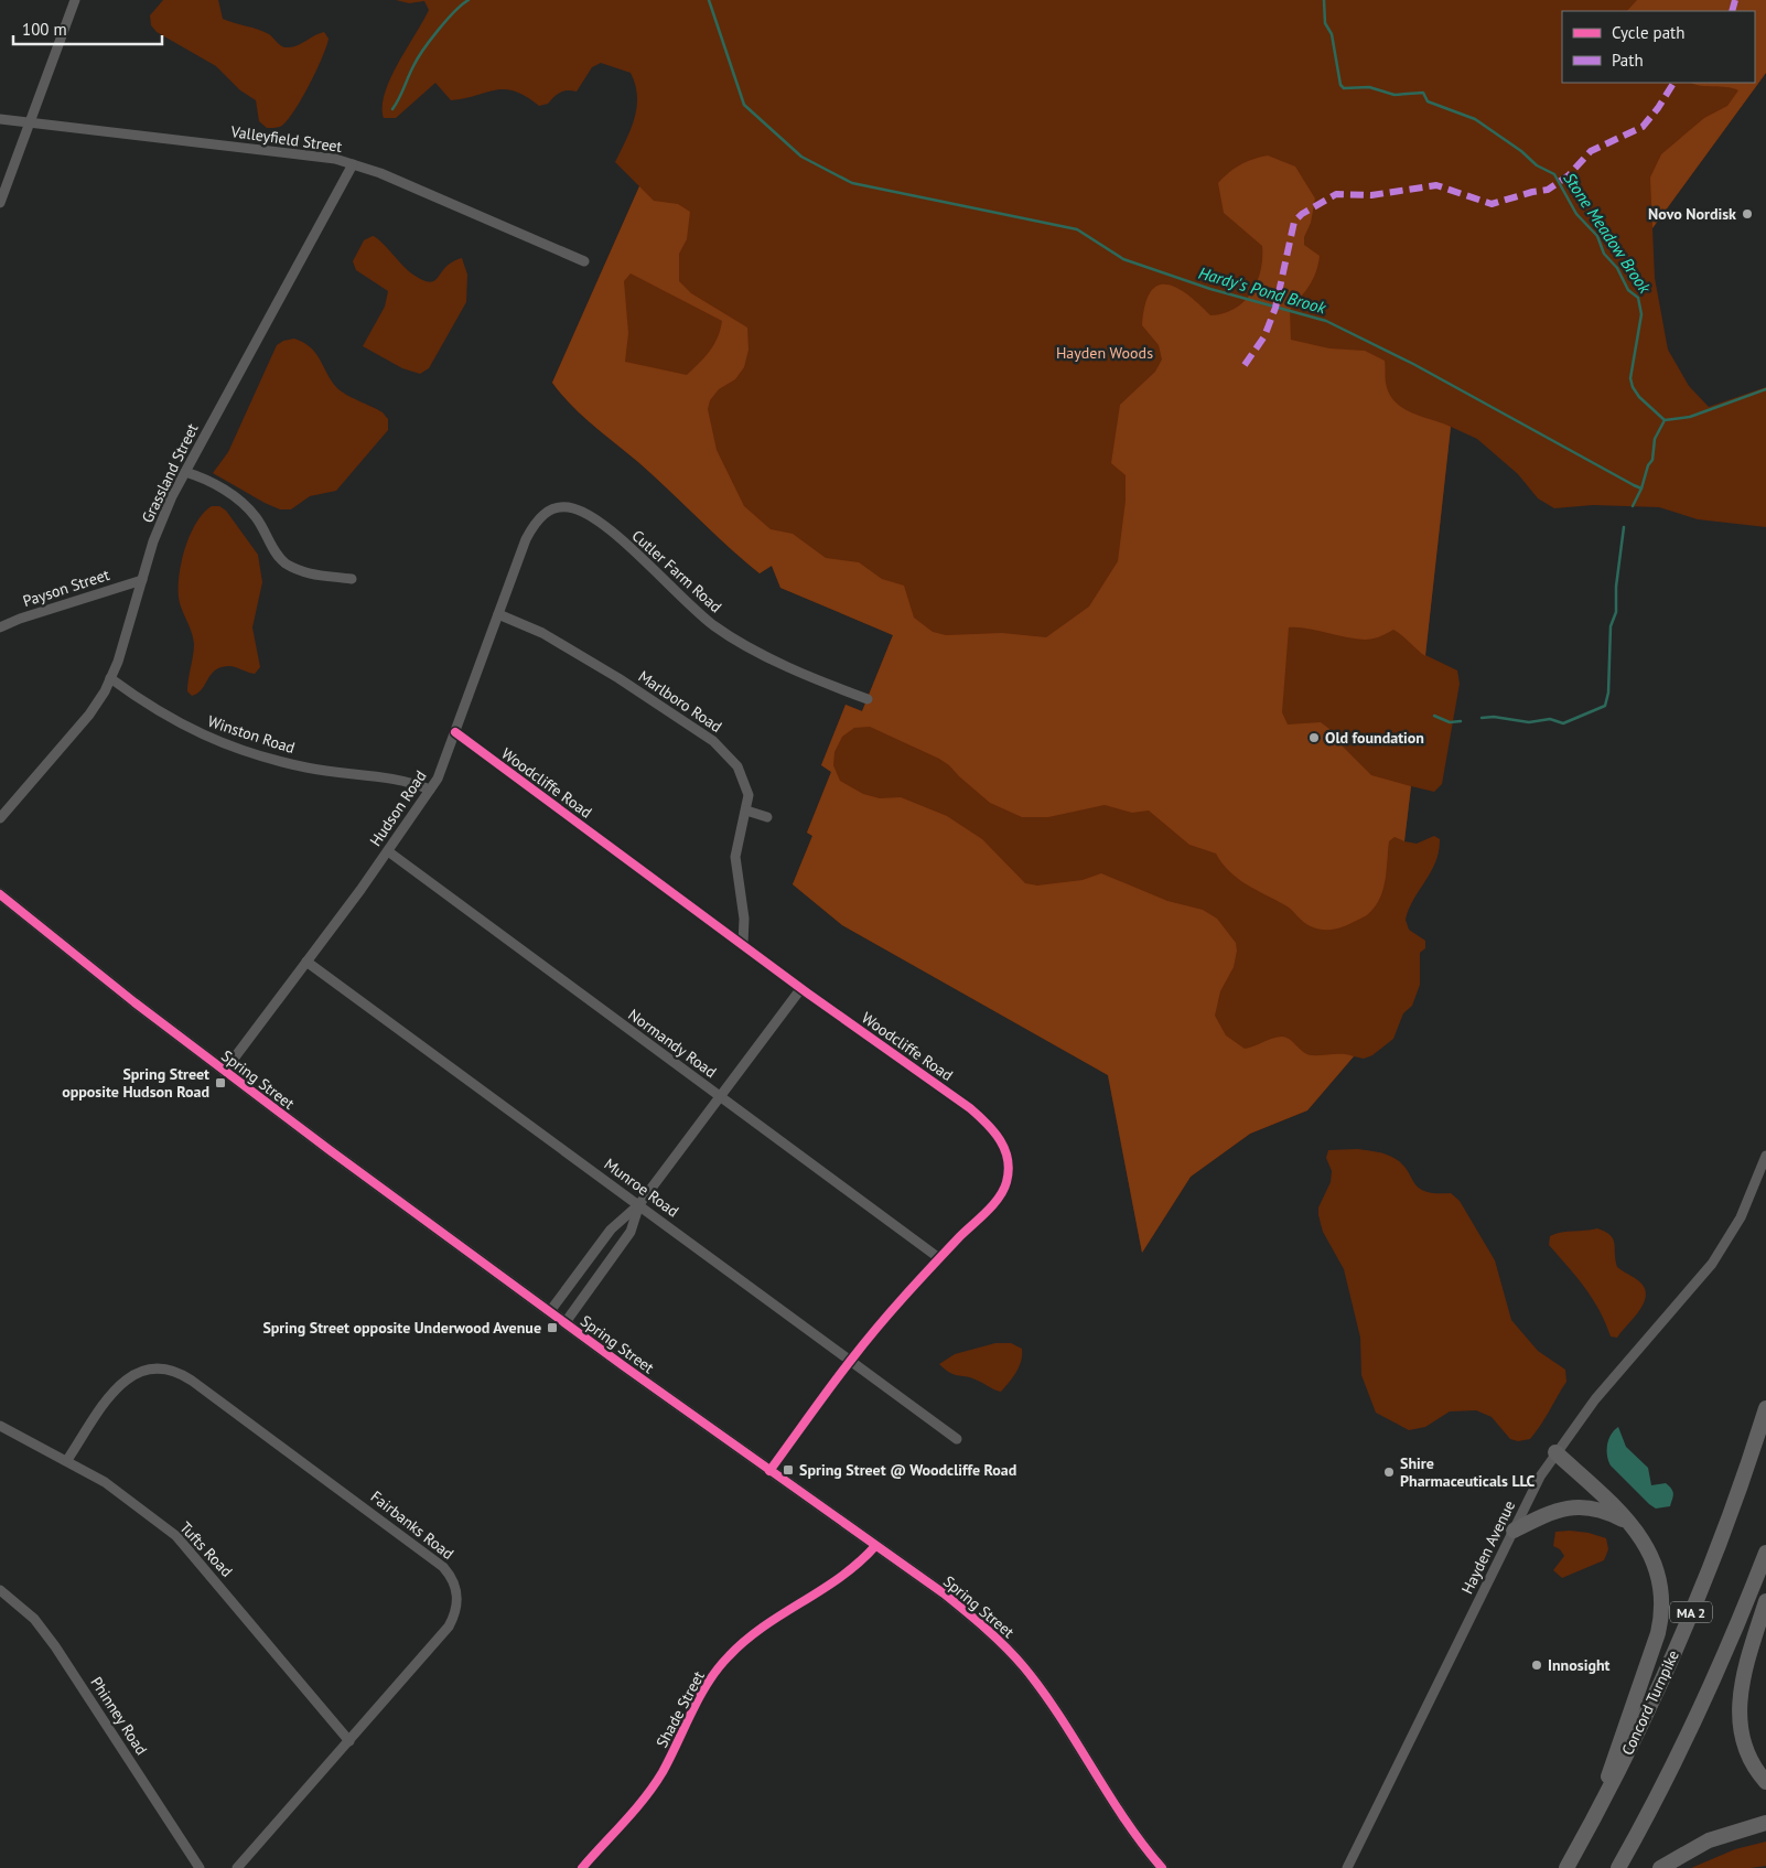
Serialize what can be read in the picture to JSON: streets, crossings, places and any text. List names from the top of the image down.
{
  "streets": {
    "highway": ["MA 2", "Concord Turnpike"],
    "main road": ["Spring Street"],
    "street": [
      "Valleyfield Street",
      "Grassland Street",
      "Cutler Farm Road",
      "Payson Street",
      "Marlboro Road",
      "Winston Road",
      "Woodcliffe Road",
      "Hudson Road",
      "Normandy Road",
      "Munroe Road",
      "Fairbanks Road",
      "Hayden Avenue",
      "Tufts Road",
      "Shade Street",
      "Phinney Road"
    ]
  },
  "crossings": [
    ["Valleyfield Street", "Grassland Street"],
    ["Grassland Street", "Payson Street"],
    ["Grassland Street", "Winston Road"],
    ["Cutler Farm Road", "Hudson Road"],
    ["Marlboro Road", "Woodcliffe Road"],
    ["Marlboro Road", "Hudson Road"],
    ["Winston Road", "Hudson Road"],
    ["Woodcliffe Road", "Hudson Road"],
    ["Woodcliffe Road", "Normandy Road"],
    ["Woodcliffe Road", "Spring Street"],
    ["Woodcliffe Road", "Munroe Road"],
    ["Hudson Road", "Normandy Road"],
    ["Hudson Road", "Spring Street"],
    ["Hudson Road", "Munroe Road"],
    ["Spring Street", "Shade Street"],
    ["Fairbanks Road", "Tufts Road"]
  ],
  "water": ["Stone Meadow Brook", "Hardy's Pond Brook"],
  "parks": ["Hayden Woods"],
  "places": {
    "other": [
      "Novo Nordisk",
      "Old foundation",
      "Shire Pharmaceuticals LLC",
      "Innosight"
    ],
    "transit": ["Spring Street opposite Hudson Road", "Spring Street opposite Underwood Avenue", "Spring Street @ Woodcliffe Road"]
  },
  "legend": ["Cycle path", "Path"],
  "scale_bar": "100 m"
}
